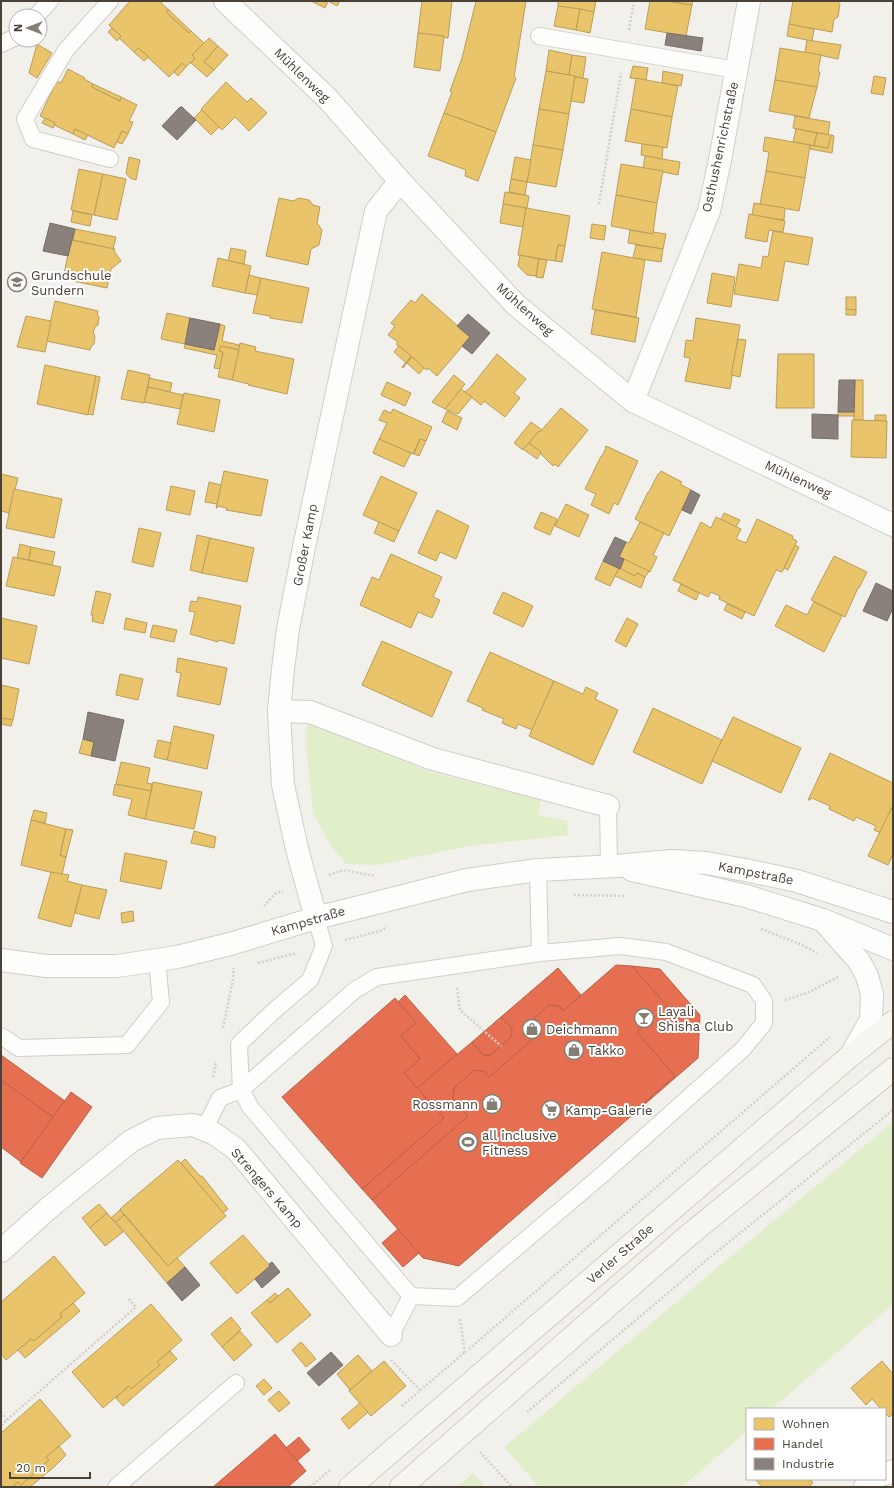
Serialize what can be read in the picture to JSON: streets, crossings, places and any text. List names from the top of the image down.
{
  "streets": {
    "main road": ["Verler Straße"],
    "street": [
      "Mühlenweg",
      "Osthushenrichstraße",
      "Großer Kamp",
      "Kampstraße",
      "Strengers Kamp"
    ]
  },
  "crossings": [
    ["Mühlenweg", "Osthushenrichstraße"],
    ["Mühlenweg", "Großer Kamp"],
    ["Großer Kamp", "Kampstraße"]
  ],
  "places": {
    "school or university": ["Grundschule Sundern"],
    "bar": ["Layali Shisha Club"],
    "shop": ["Deichmann", "Takko", "Rossmann"],
    "supermarket": ["Kamp-Galerie"],
    "sports": ["all inclusive Fitness"]
  },
  "legend": ["Wohnen", "Handel", "Industrie"],
  "scale_bar": "20 m",
  "north": "left"
}
